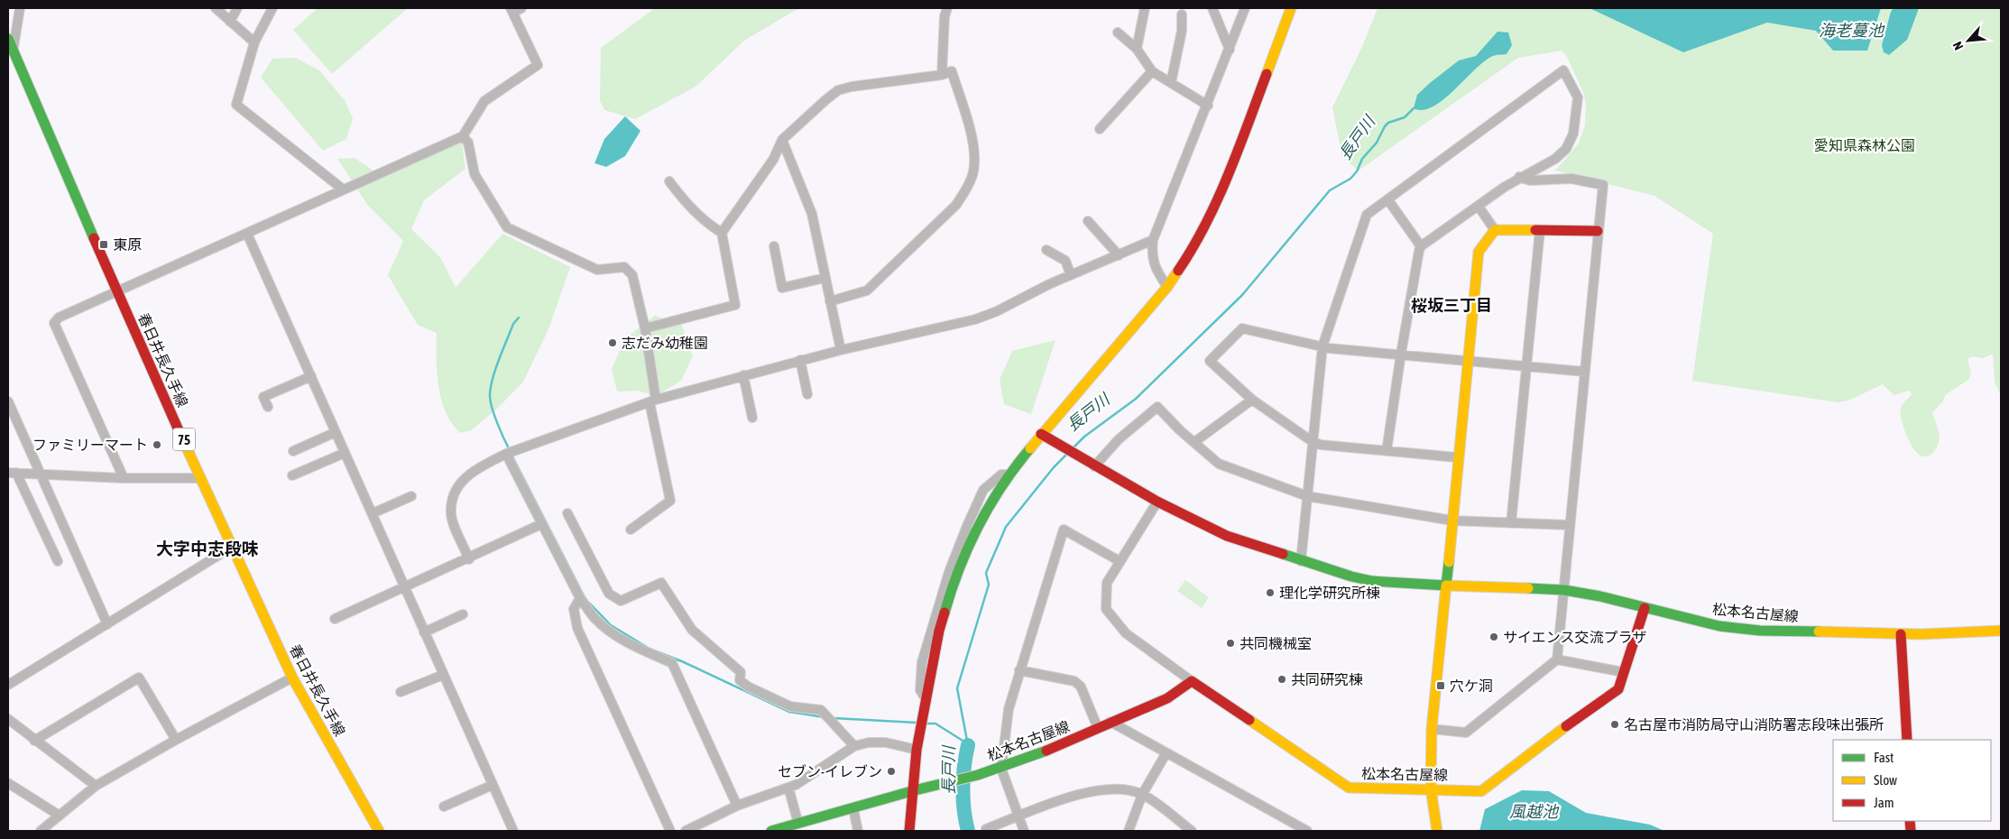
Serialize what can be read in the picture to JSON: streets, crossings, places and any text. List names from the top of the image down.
{
  "streets": {
    "street": ["春日井長久手線", "75", "松本名古屋線"]
  },
  "districts": ["桜坂三丁目", "大字中志段味"],
  "water": ["海老蔓池", "長戸川", "風越池"],
  "parks": ["愛知県森林公園"],
  "places": {
    "transit": ["東原", "穴ケ洞"],
    "other": [
      "志だみ幼稚園",
      "ファミリーマート",
      "理化学研究所棟",
      "サイエンス交流プラザ",
      "共同機械室",
      "共同研究棟",
      "名古屋市消防局守山消防署志段味出張所",
      "セブン-イレブン"
    ]
  },
  "legend": ["Fast", "Slow", "Jam"],
  "north": "bottom left"
}
